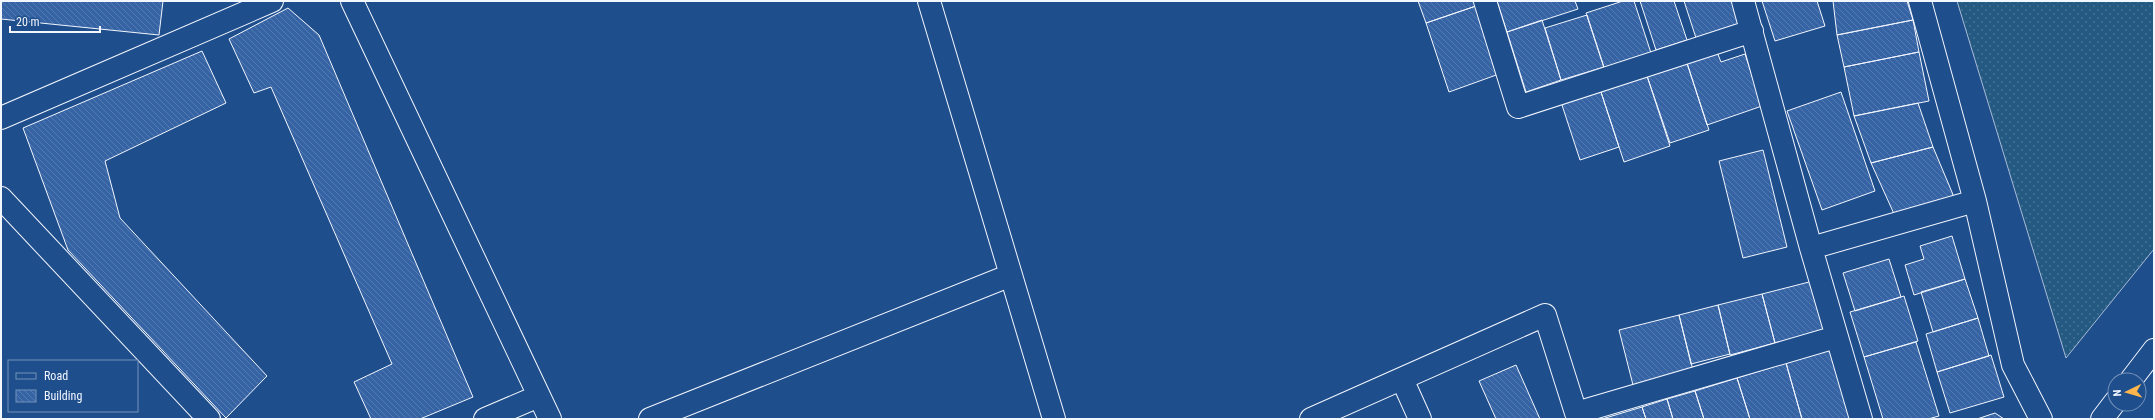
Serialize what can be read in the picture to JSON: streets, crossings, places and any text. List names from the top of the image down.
{
  "legend": ["Road", "Building"],
  "scale_bar": "20 m",
  "north": "left"
}
